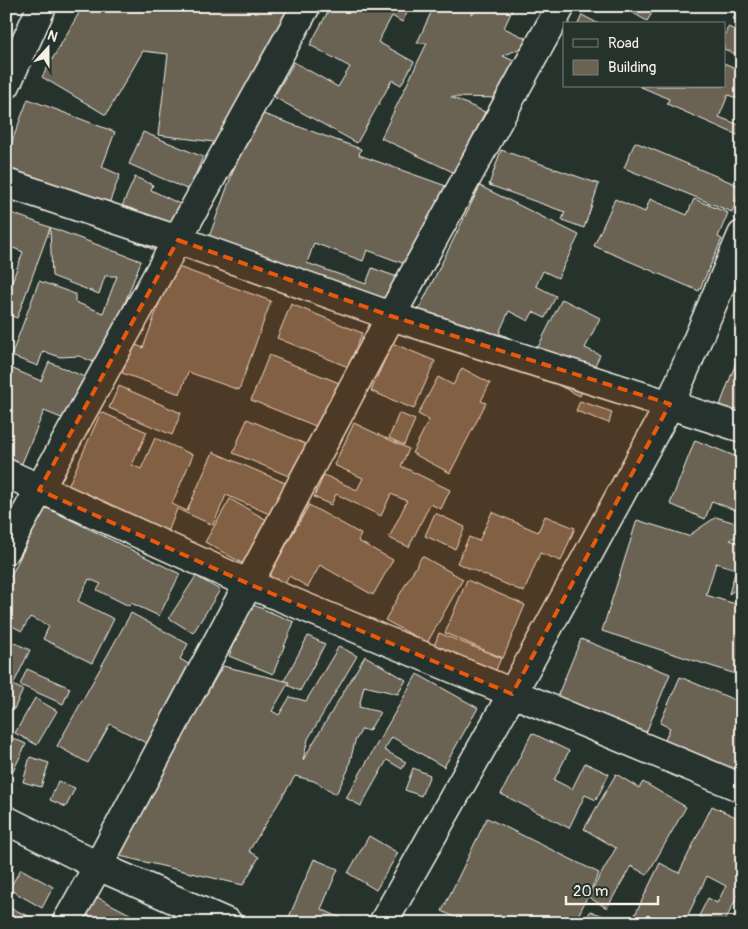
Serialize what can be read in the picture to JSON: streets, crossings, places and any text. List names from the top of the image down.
{
  "legend": ["Road", "Building"],
  "scale_bar": "20 m",
  "north": "top"
}
